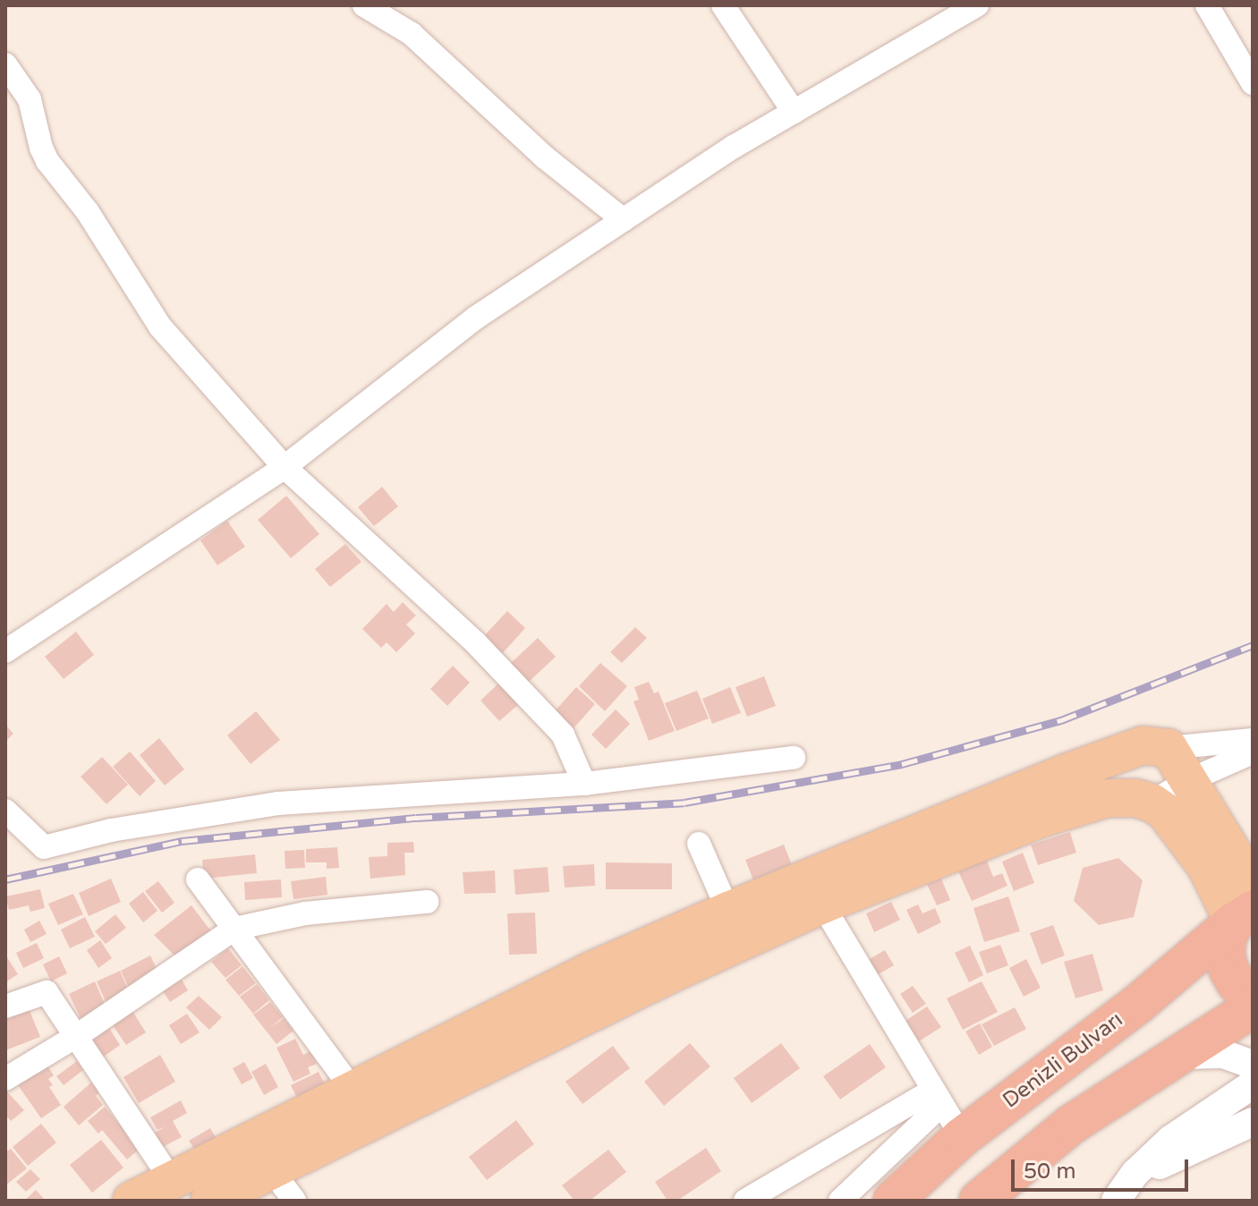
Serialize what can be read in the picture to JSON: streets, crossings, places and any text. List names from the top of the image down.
{
  "streets": {
    "highway": ["Denizli Bulvarı"]
  },
  "scale_bar": "50 m"
}
